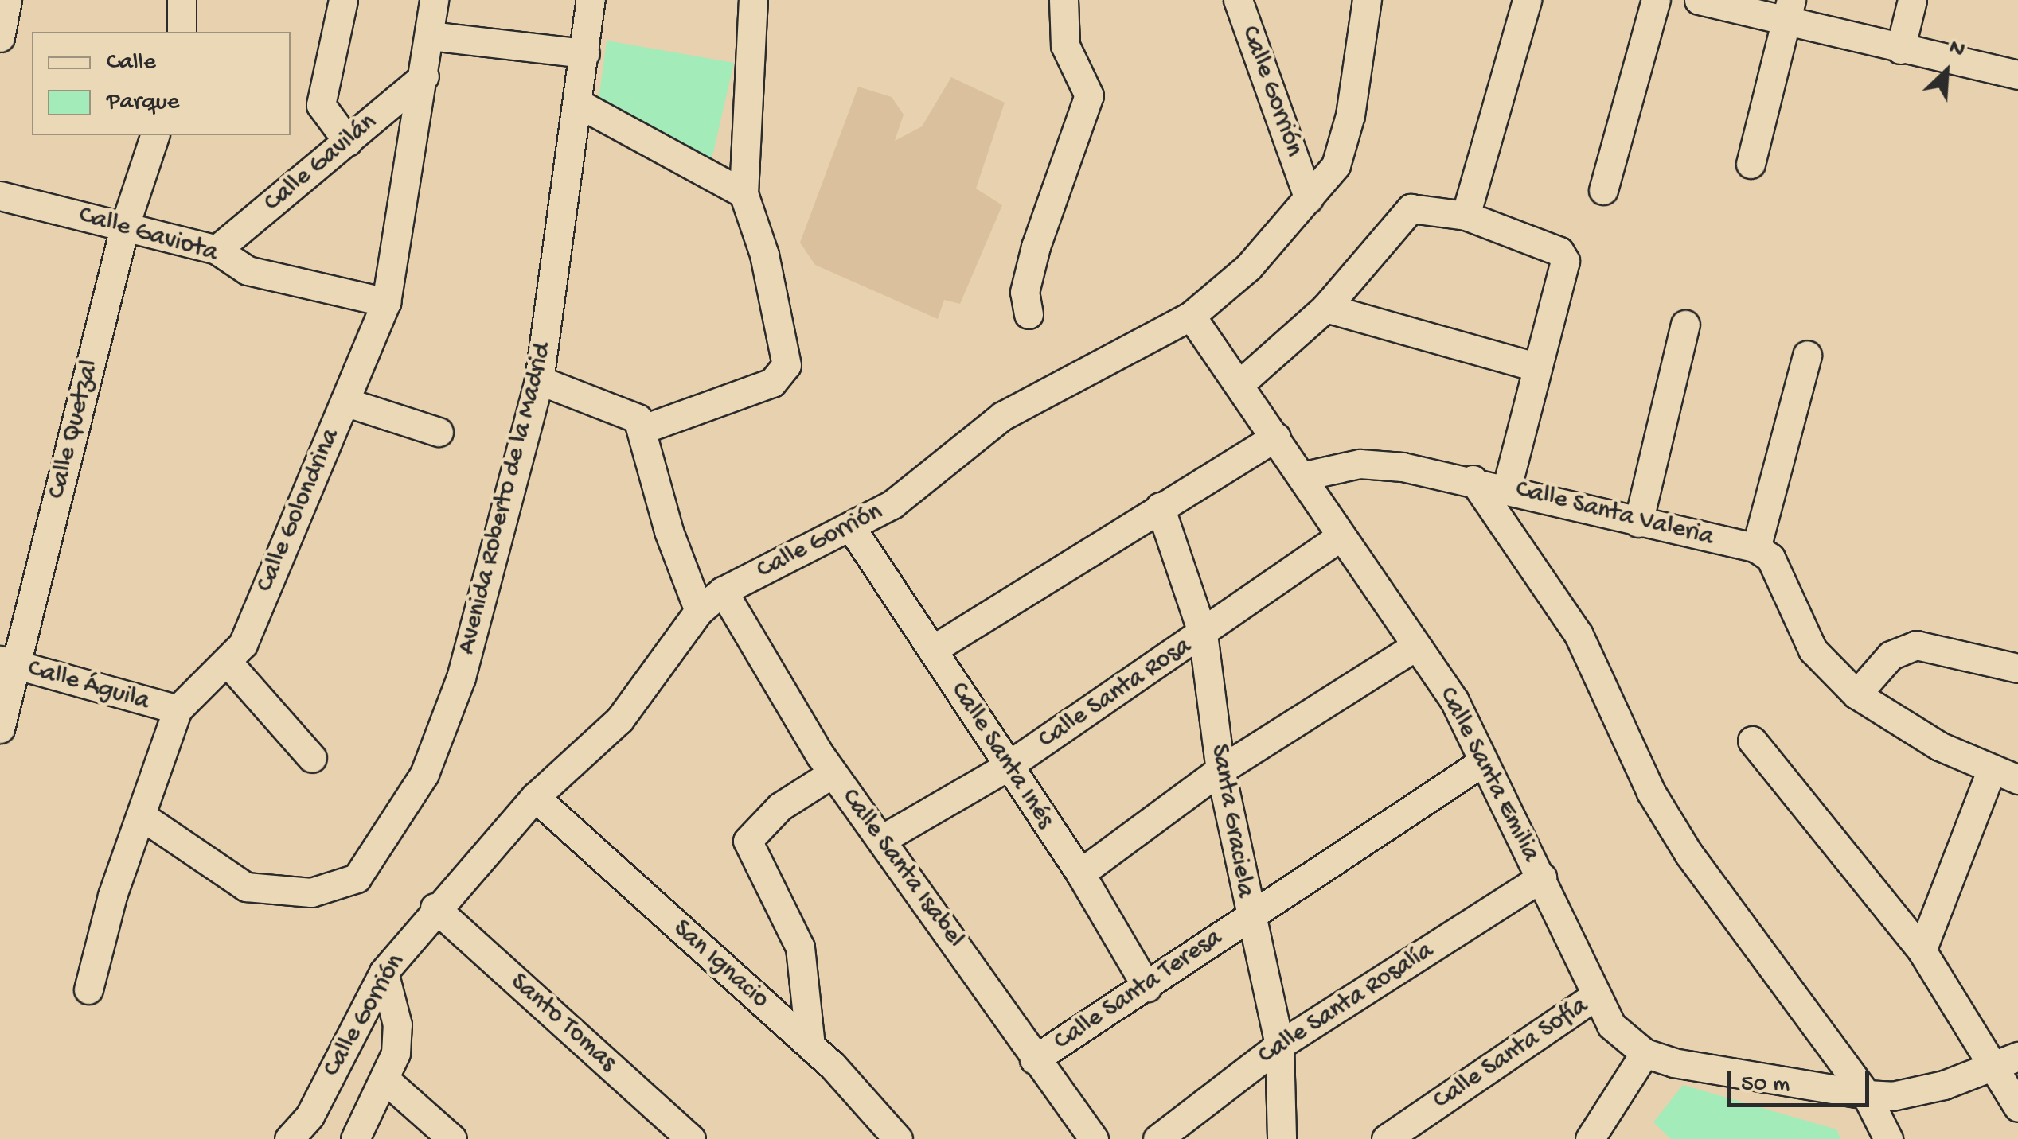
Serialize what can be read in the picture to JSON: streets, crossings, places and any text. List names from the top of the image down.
{
  "streets": {
    "street": [
      "Calle Gorrión",
      "Calle Gavilán",
      "Calle Gaviota",
      "Calle Quetzal",
      "Avenida Roberto de la Madrid",
      "Calle Golondrina",
      "Calle Santa Valeria",
      "Calle Águila",
      "Calle Santa Rosa",
      "Calle Santa Inés",
      "Calle Santa Emilia",
      "Santa Graciela",
      "Calle Santa Isabel",
      "San Ignacio",
      "Calle Santa Teresa",
      "Calle Santa Rosalía",
      "Santo Tomas",
      "Calle Santa Sofía"
    ]
  },
  "crossings": [
    ["Calle Gorrión", "Calle Santa Inés"],
    ["Calle Gorrión", "Calle Santa Emilia"],
    ["Calle Gorrión", "Calle Santa Isabel"],
    ["Calle Gorrión", "San Ignacio"],
    ["Calle Gorrión", "Santo Tomas"],
    ["Calle Gavilán", "Calle Gaviota"],
    ["Calle Gavilán", "Calle Golondrina"],
    ["Calle Gaviota", "Calle Quetzal"],
    ["Calle Gaviota", "Calle Golondrina"],
    ["Calle Quetzal", "Calle Águila"],
    ["Calle Golondrina", "Calle Águila"],
    ["Calle Santa Valeria", "Calle Santa Emilia"],
    ["Calle Santa Rosa", "Calle Santa Inés"],
    ["Calle Santa Rosa", "Calle Santa Emilia"],
    ["Calle Santa Rosa", "Santa Graciela"],
    ["Calle Santa Rosa", "Calle Santa Isabel"],
    ["Calle Santa Inés", "Calle Santa Teresa"],
    ["Calle Santa Emilia", "Calle Santa Teresa"],
    ["Calle Santa Emilia", "Calle Santa Rosalía"],
    ["Calle Santa Emilia", "Calle Santa Sofía"],
    ["Santa Graciela", "Calle Santa Teresa"],
    ["Santa Graciela", "Calle Santa Rosalía"],
    ["Calle Santa Isabel", "Calle Santa Teresa"]
  ],
  "legend": ["Calle", "Parque"],
  "scale_bar": "50 m",
  "north": "top right"
}
